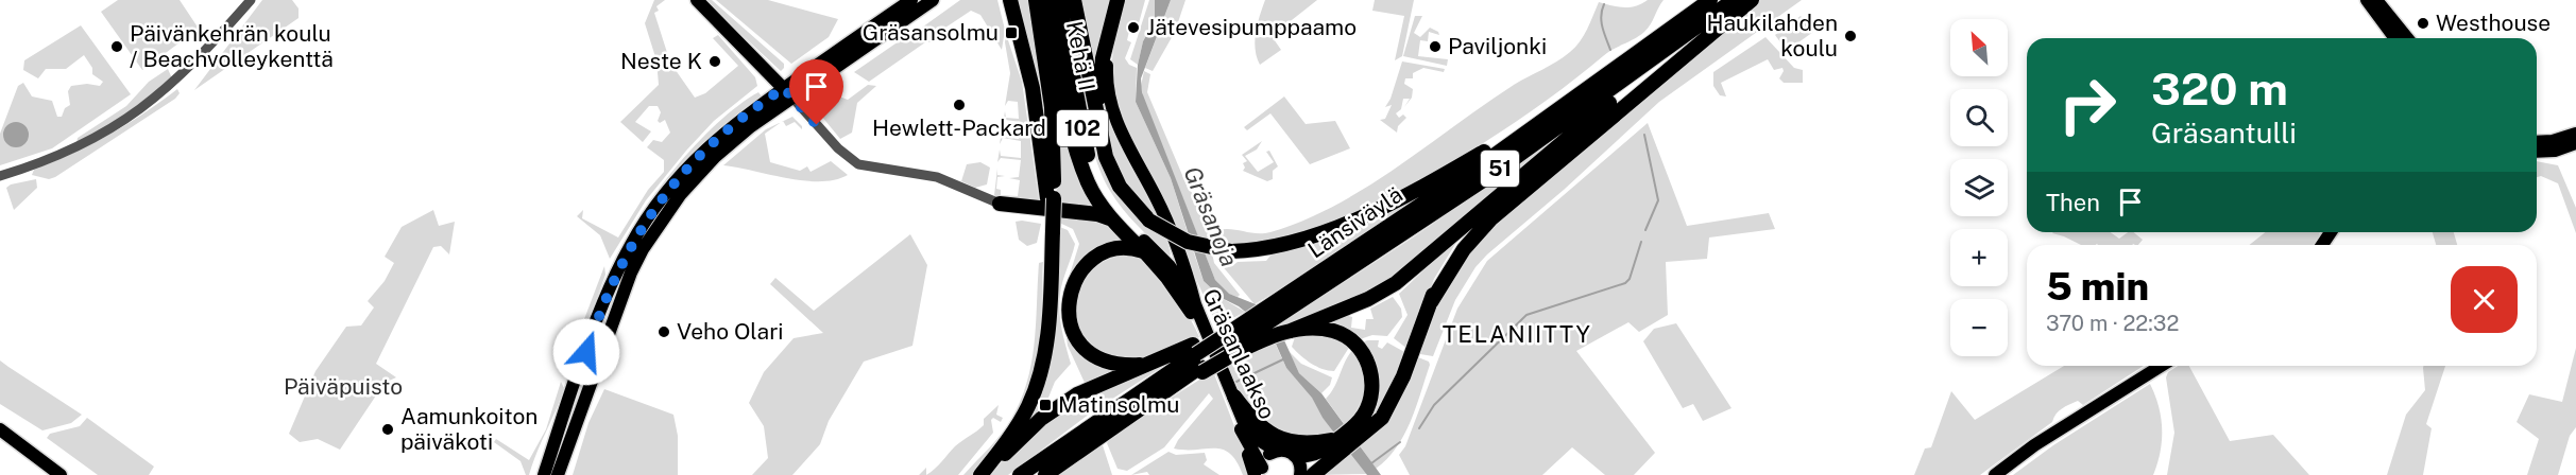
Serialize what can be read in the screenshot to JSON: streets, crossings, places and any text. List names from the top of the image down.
{
  "streets": {
    "highway": [
      "Kehä II",
      "102",
      "51",
      "Länsiväylä"
    ],
    "main road": ["Gräsanlaakso"]
  },
  "crossings": [
    ["Kehä II", "Gräsanlaakso"]
  ],
  "districts": ["TELANIITTY"],
  "water": ["Gräsanoja"],
  "parks": ["Päiväpuisto"],
  "places": {
    "other": [
      "Westhouse",
      "Jätevesipumppaamo",
      "Haukilahden koulu",
      "Päivänkehrän koulu / Beachvolleykenttä",
      "Paviljonki",
      "Neste K",
      "Hewlett-Packard",
      "Veho Olari",
      "Aamunkoiton päiväkoti"
    ],
    "transit": ["Gräsansolmu", "Matinsolmu"]
  },
  "north": "top left",
  "page": {
    "map_buttons": ["+", "−"],
    "turn": ["320 m", "Gräsantulli"],
    "then": "Then",
    "heading": ["5 min", "370 m · 22:32"]
  }
}
